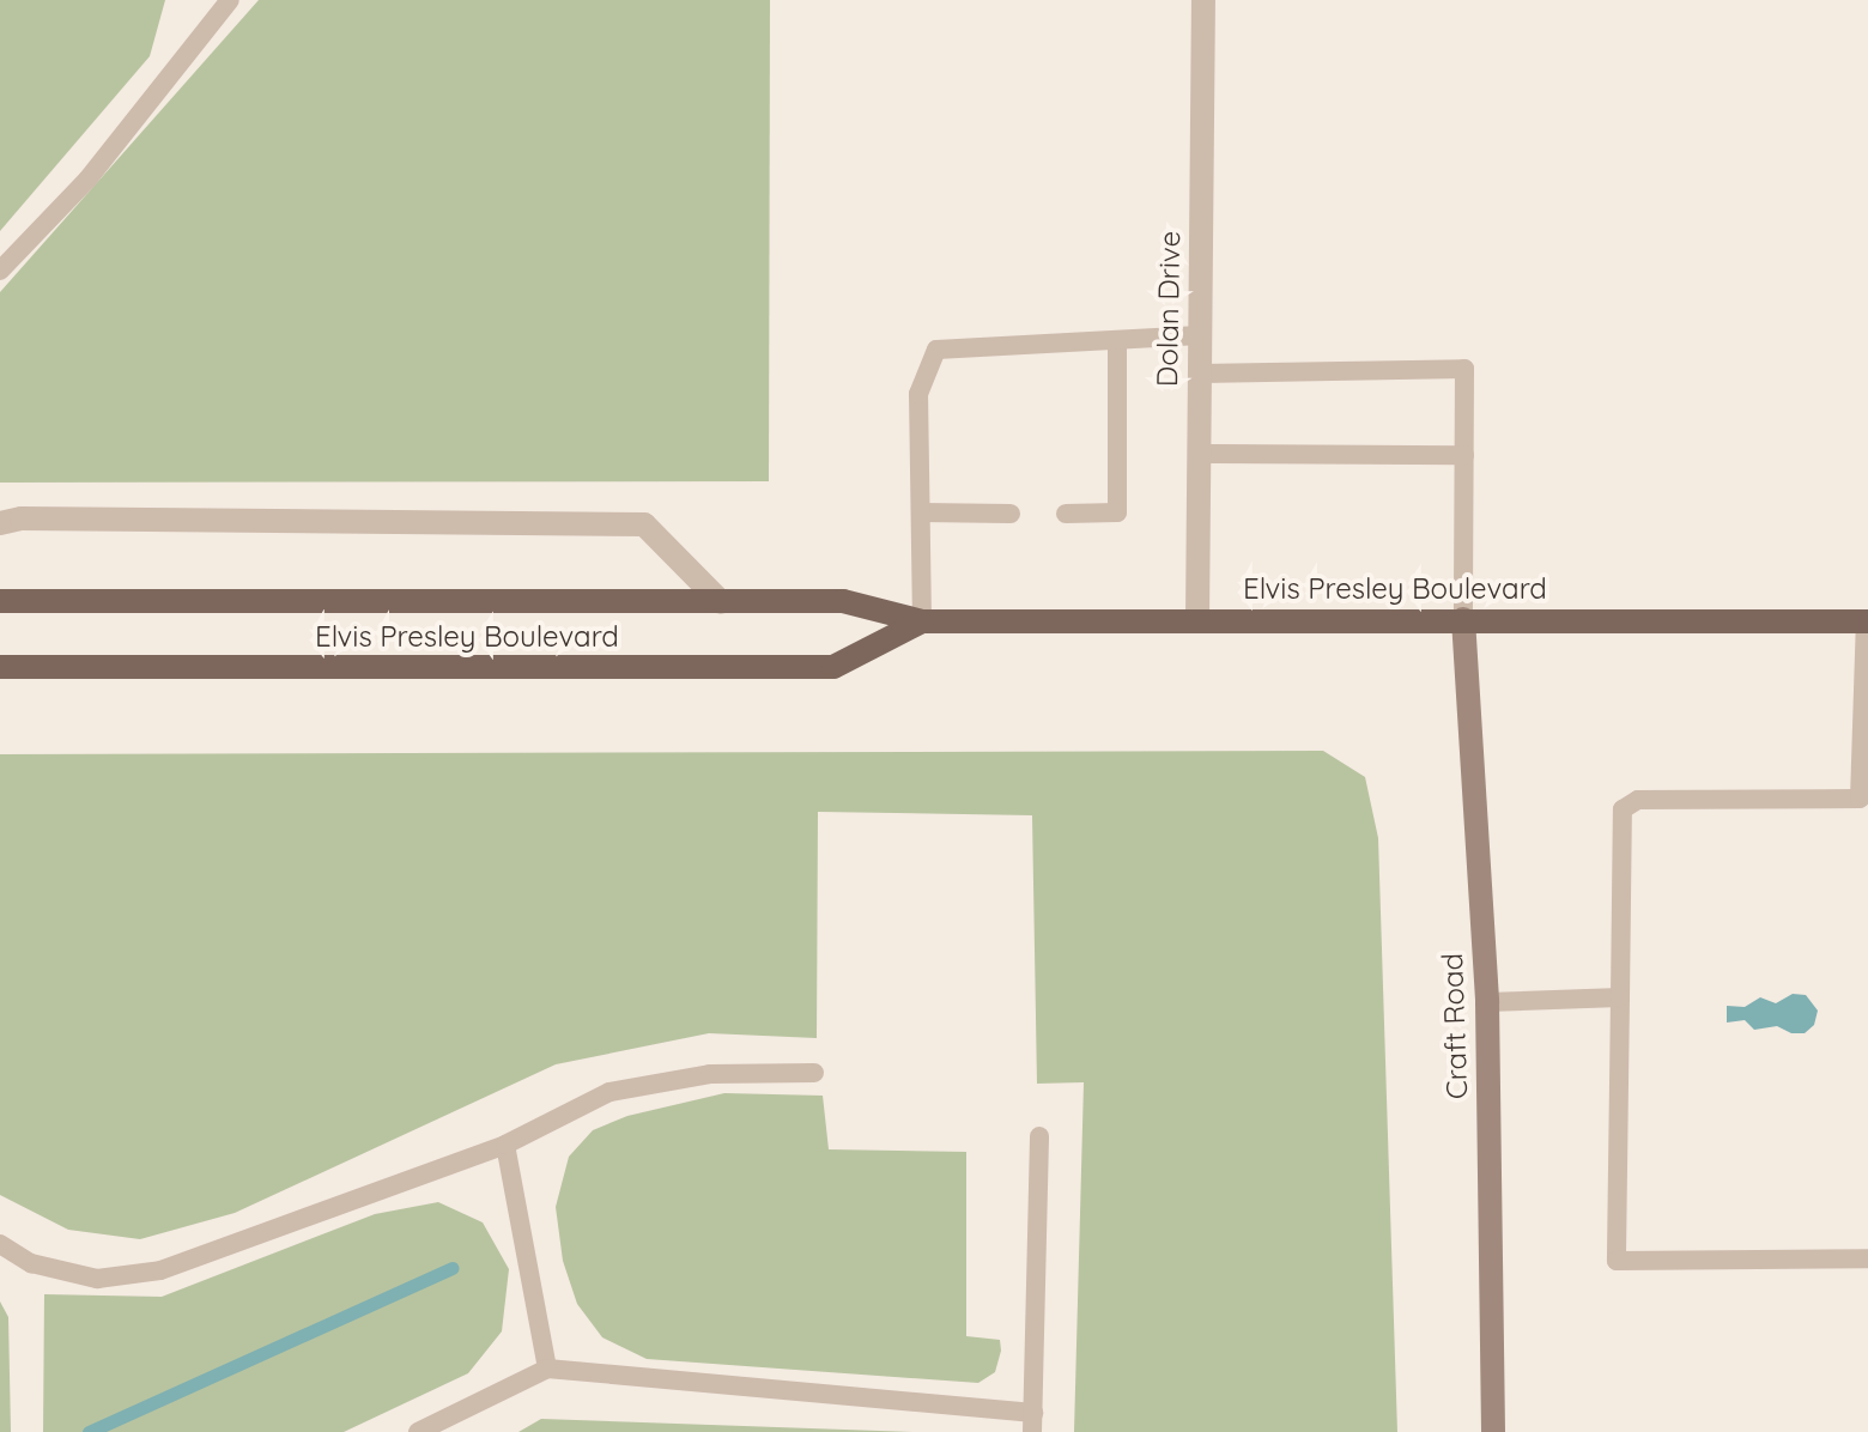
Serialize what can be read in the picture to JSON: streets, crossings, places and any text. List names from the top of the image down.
{
  "streets": {
    "main road": ["Elvis Presley Boulevard"],
    "street": ["Dolan Drive", "Craft Road"]
  },
  "crossings": [
    ["Dolan Drive", "Elvis Presley Boulevard"],
    ["Elvis Presley Boulevard", "Craft Road"]
  ]
}
